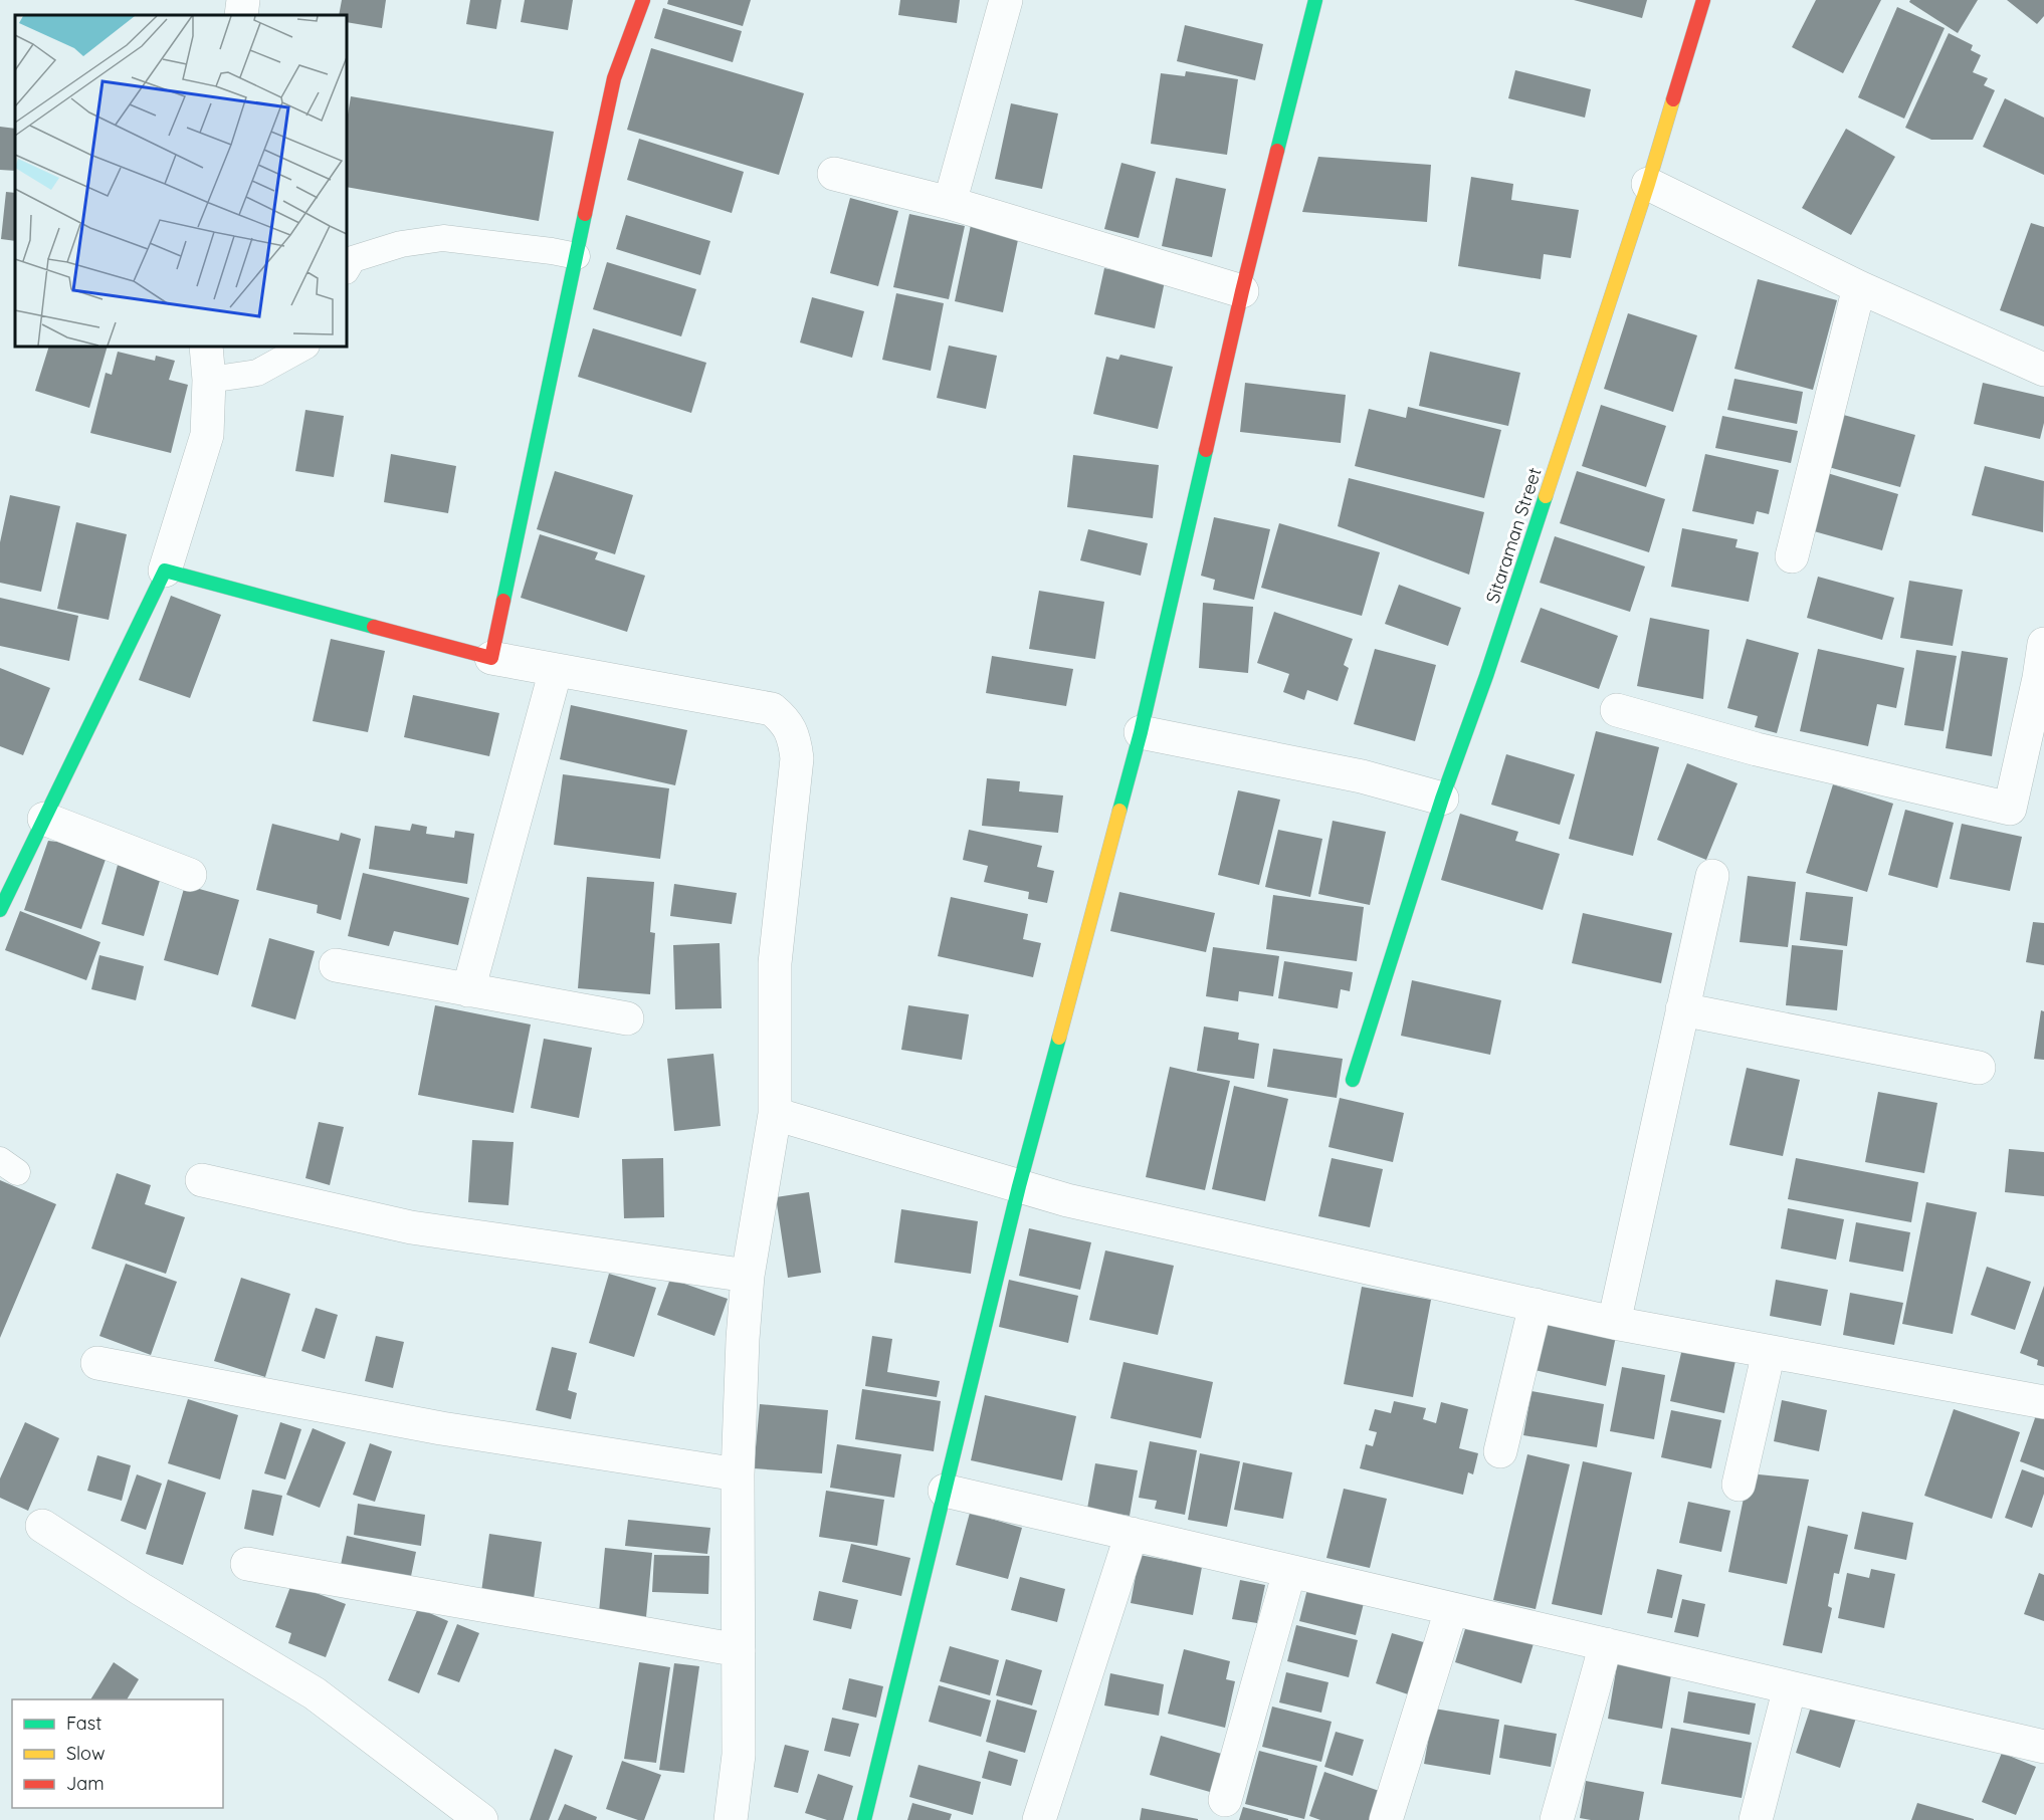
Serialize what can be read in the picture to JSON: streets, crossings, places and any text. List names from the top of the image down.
{
  "streets": {
    "street": ["Sitaraman Street"]
  },
  "legend": ["Fast", "Slow", "Jam"]
}
